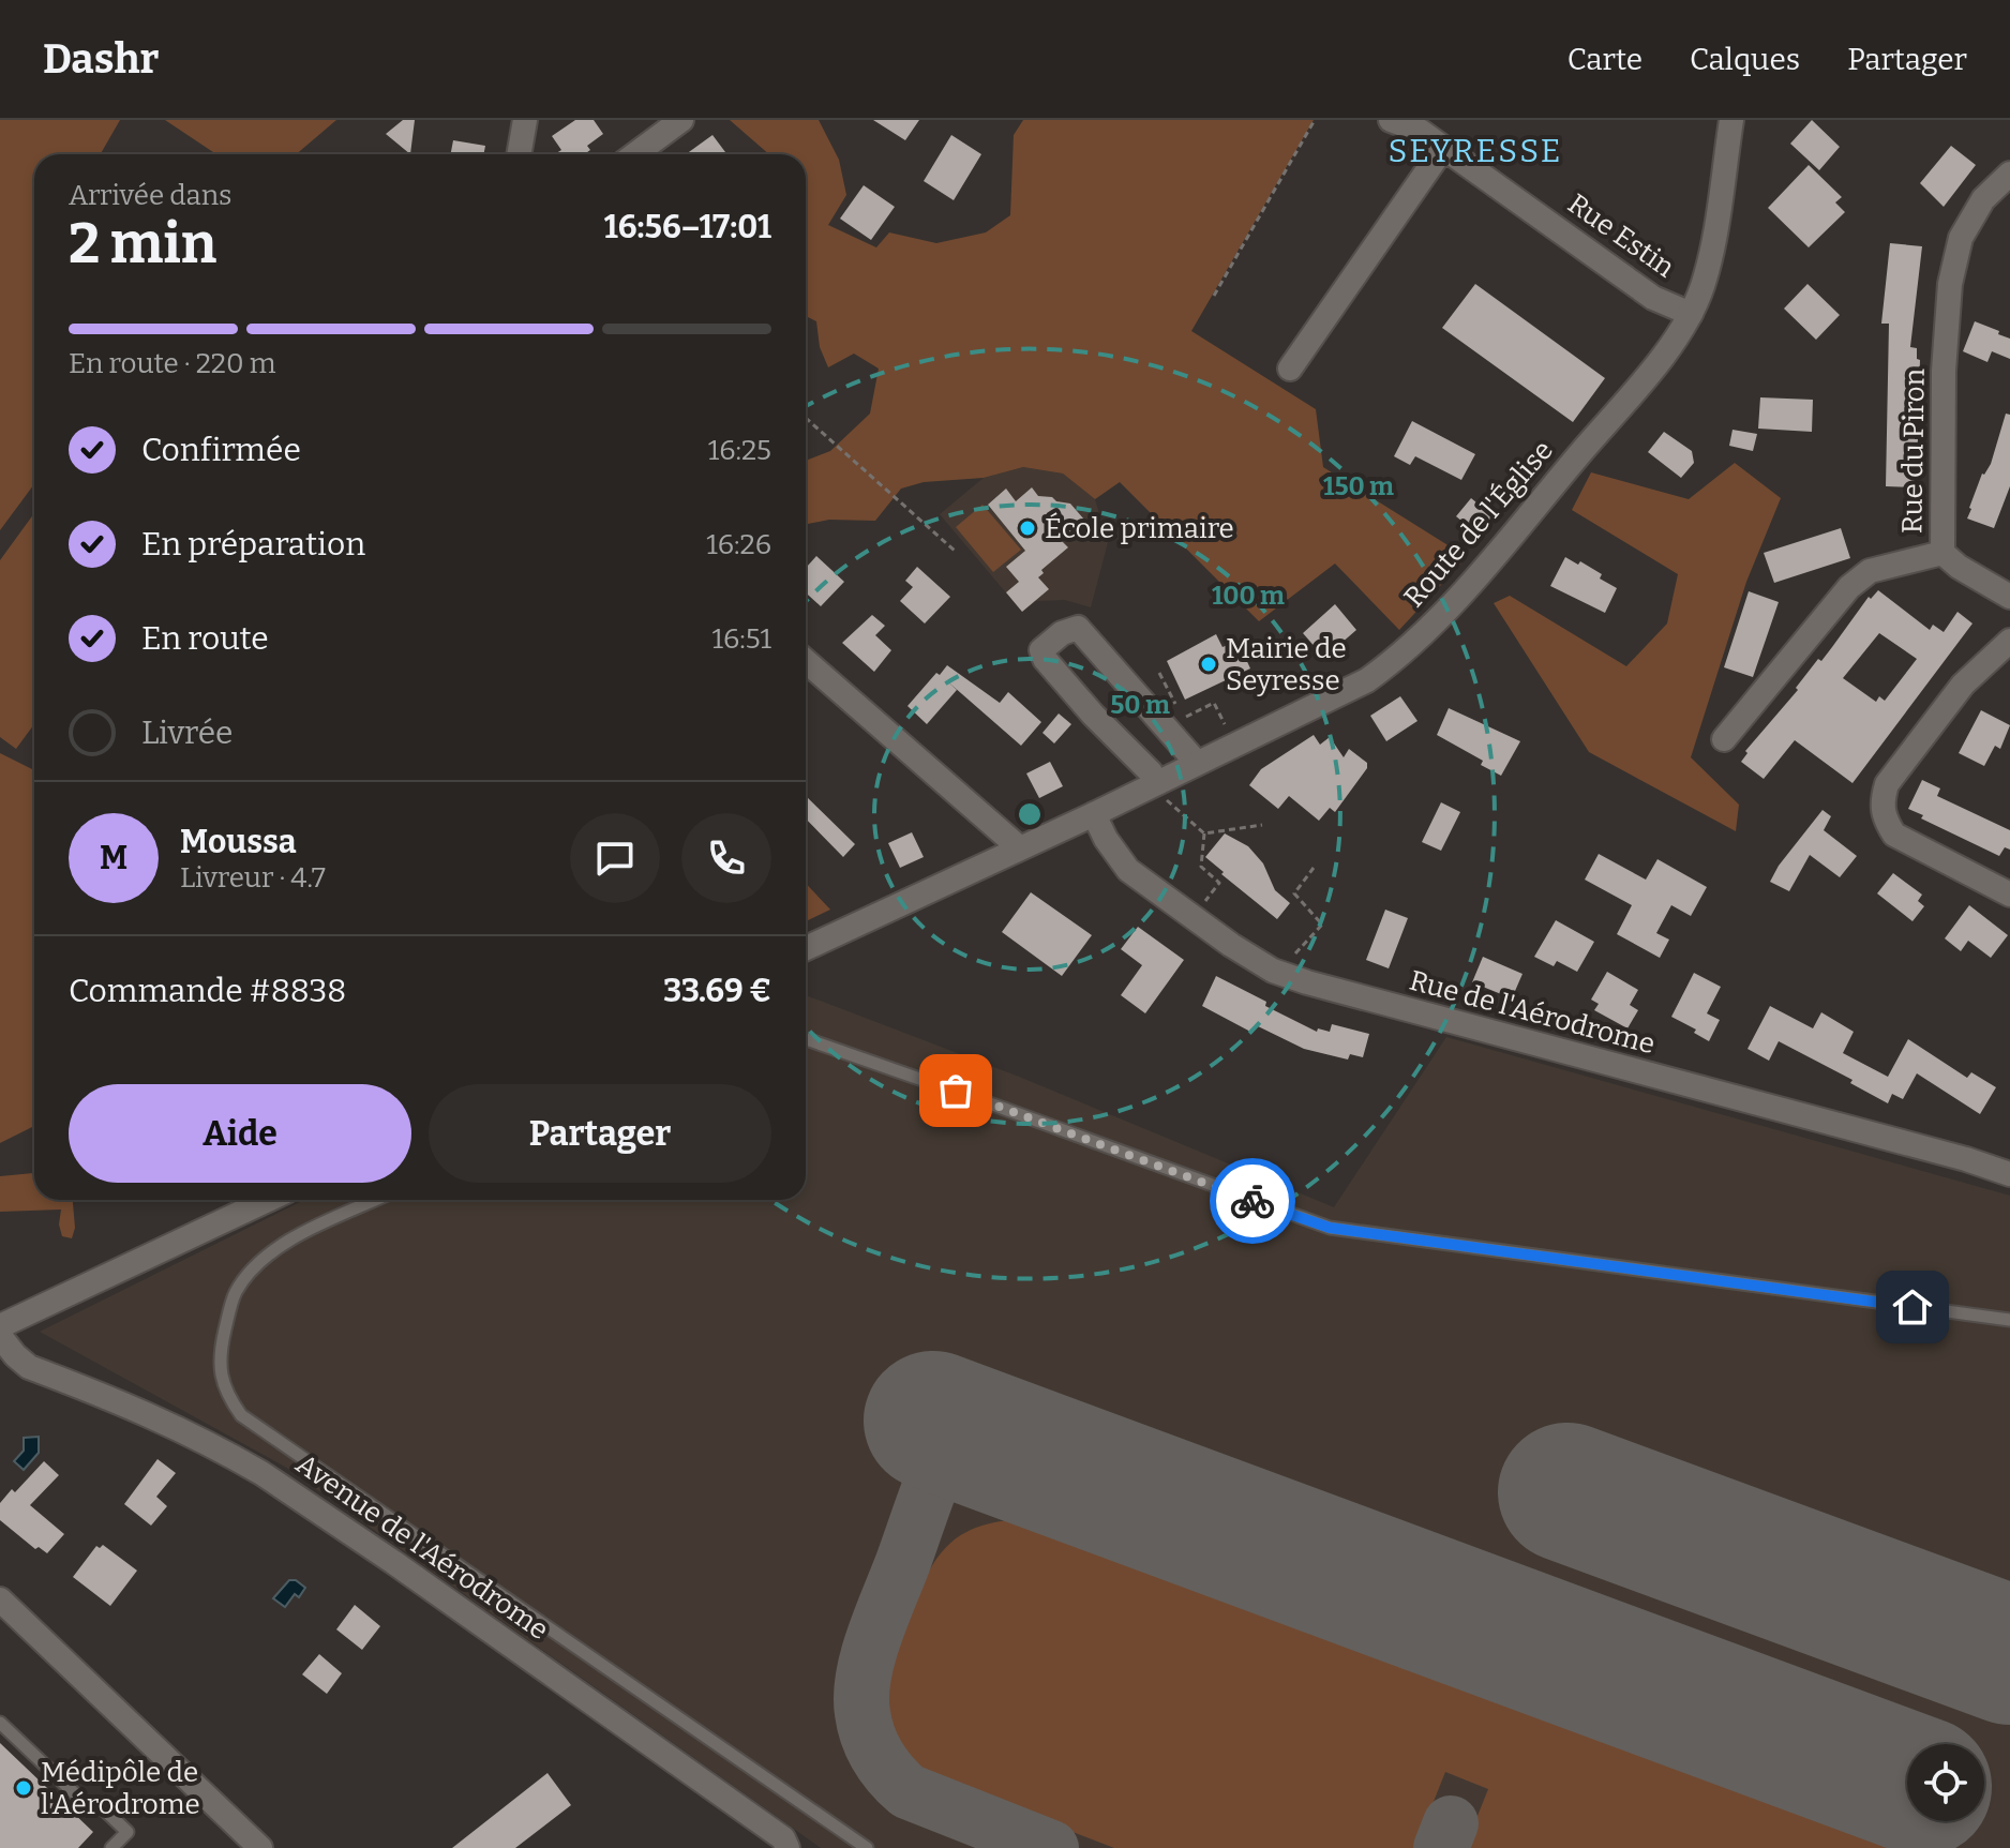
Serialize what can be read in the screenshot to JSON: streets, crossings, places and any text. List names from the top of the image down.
{
  "streets": {
    "street": [
      "Rue Estin",
      "Rue du Piron",
      "Route de l'Église",
      "Rue de l'Aérodrome",
      "Avenue de l'Aérodrome"
    ]
  },
  "crossings": [
    ["Rue Estin", "Route de l'Église"],
    ["Route de l'Église", "Rue de l'Aérodrome"]
  ],
  "districts": ["SEYRESSE"],
  "places": ["École primaire", "Mairie de Seyresse", "Médipôle de l'Aérodrome"],
  "page": {
    "header": "Dashr",
    "nav": ["Carte", "Calques", "Partager"],
    "heading": ["2 min", "Arrivée dans", "16:56–17:01"],
    "panel": [
      "Moussa",
      "Livreur · 4.7",
      "Commande #8838",
      "33.69 €"
    ],
    "bar": "En route · 220 m",
    "list": [
      ["Confirmée", "16:25"],
      ["En préparation", "16:26"],
      ["En route", "16:51"],
      "Livrée"
    ],
    "round": "M",
    "buttons": ["Aide", "Partager"]
  },
  "rings": ["150 m", "100 m", "50 m"]
}
